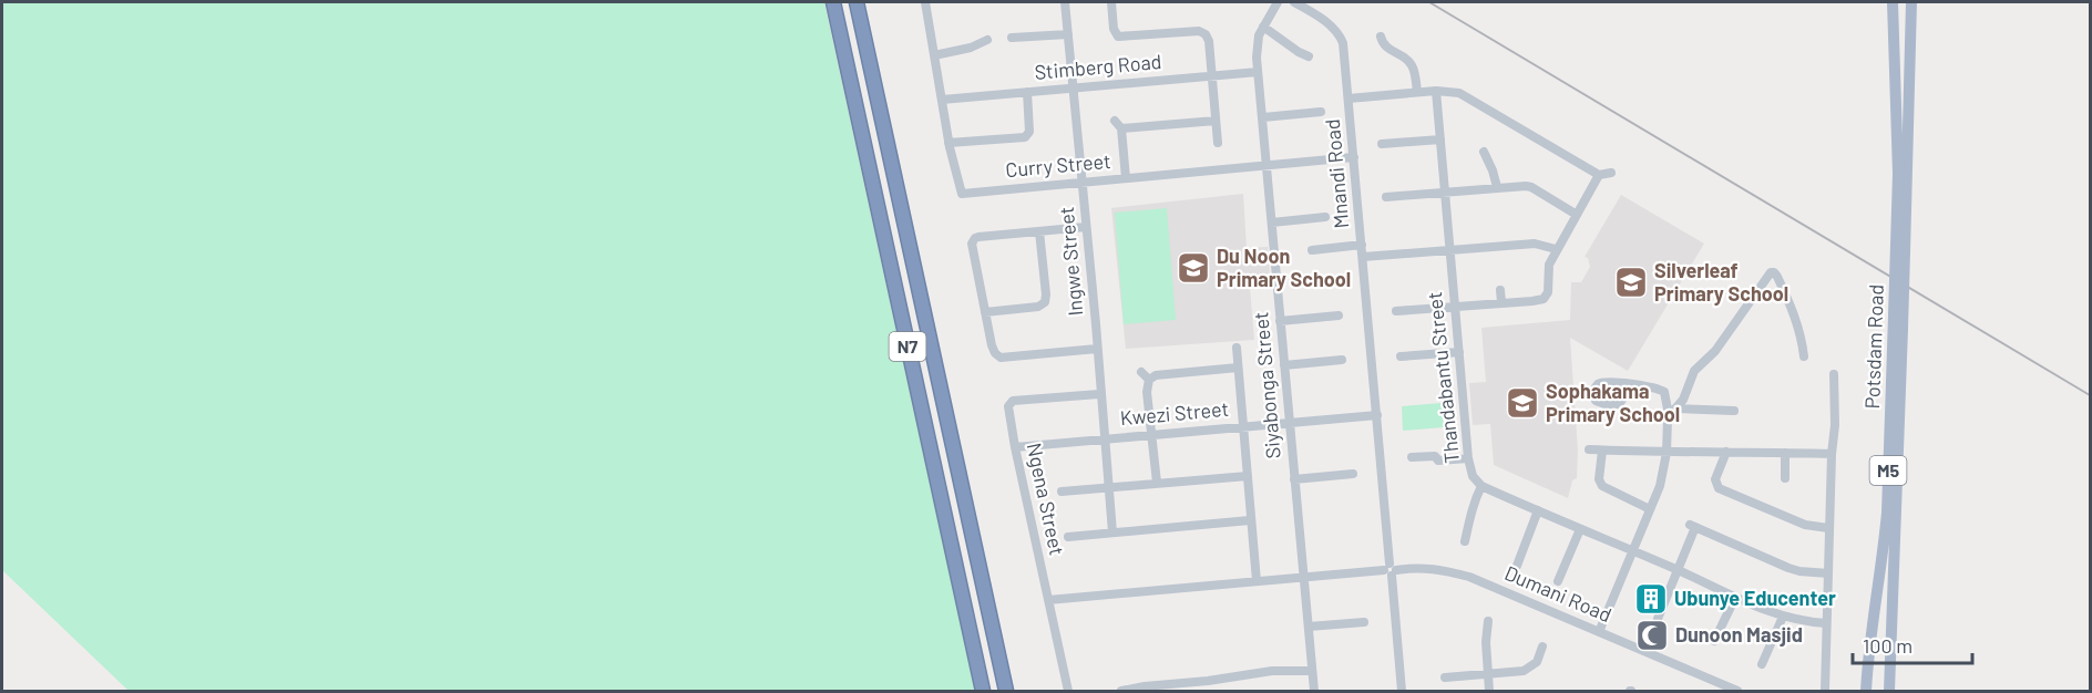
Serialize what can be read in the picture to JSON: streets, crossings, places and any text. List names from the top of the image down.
{
  "streets": {
    "highway": ["N7"],
    "main road": ["Potsdam Road", "M5"],
    "street": [
      "Stimberg Road",
      "Curry Street",
      "Mnandi Road",
      "Ingwe Street",
      "Thandabantu Street",
      "Siyabonga Street",
      "Kwezi Street",
      "Ngena Street",
      "Dumani Road"
    ]
  },
  "crossings": [
    ["Stimberg Road", "Curry Street"],
    ["Stimberg Road", "Ingwe Street"],
    ["Stimberg Road", "Siyabonga Street"],
    ["Curry Street", "Mnandi Road"],
    ["Curry Street", "Ingwe Street"],
    ["Curry Street", "Siyabonga Street"],
    ["Mnandi Road", "Kwezi Street"],
    ["Mnandi Road", "Dumani Road"],
    ["Ingwe Street", "Kwezi Street"],
    ["Ingwe Street", "Ngena Street"],
    ["Siyabonga Street", "Kwezi Street"],
    ["Siyabonga Street", "Dumani Road"],
    ["Kwezi Street", "Ngena Street"],
    ["Ngena Street", "Dumani Road"]
  ],
  "places": {
    "school or university": ["Du Noon Primary School", "Silverleaf Primary School", "Sophakama Primary School"],
    "building": ["Ubunye Educenter"],
    "mosque": ["Dunoon Masjid"]
  },
  "scale_bar": "100 m"
}
